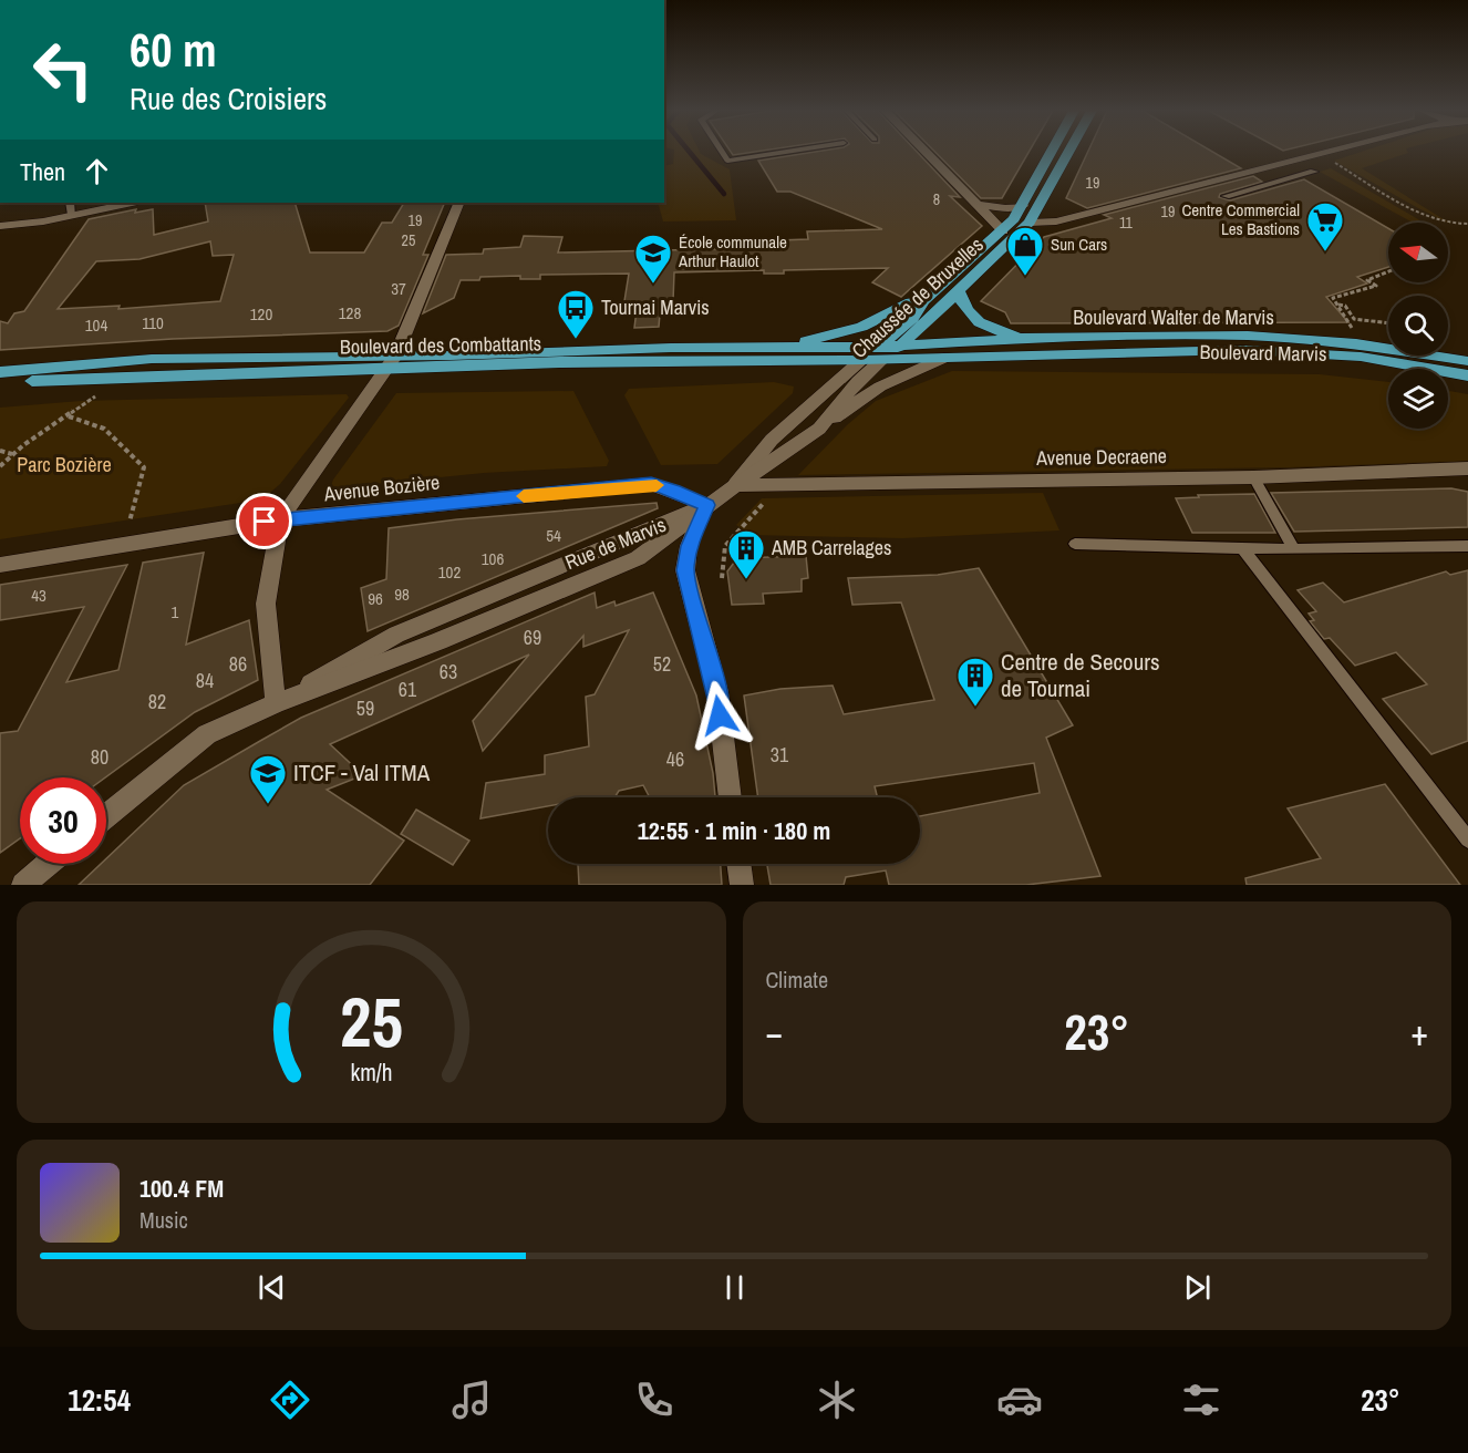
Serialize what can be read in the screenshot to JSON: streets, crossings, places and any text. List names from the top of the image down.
{
  "streets": {
    "main road": ["Chaussée de Bruxelles", "Boulevard Walter de Marvis", "Boulevard des Combattants"],
    "street": ["Avenue Decraene", "Avenue Bozière", "Rue de Marvis"]
  },
  "crossings": [
    ["Chaussée de Bruxelles", "Boulevard Walter de Marvis"],
    ["Chaussée de Bruxelles", "Boulevard des Combattants"],
    ["Chaussée de Bruxelles", "Avenue Decraene"],
    ["Chaussée de Bruxelles", "Avenue Bozière"],
    ["Chaussée de Bruxelles", "Rue de Marvis"],
    ["Boulevard Walter de Marvis", "Boulevard des Combattants"],
    ["Avenue Bozière", "Rue de Marvis"]
  ],
  "parks": ["Parc Bozière"],
  "places": {
    "supermarket": ["Centre Commercial Les Bastions"],
    "shop": ["Sun Cars"],
    "school or university": ["École communale Arthur Haulot", "ITCF - Val ITMA"],
    "bus stop": ["Tournai Marvis"],
    "building": ["AMB Carrelages", "Centre de Secours de Tournai"]
  },
  "house_numbers": [
    "19",
    "8",
    "19",
    "19",
    "11",
    "25",
    "37",
    "128",
    "120",
    "110",
    "104",
    "54",
    "106",
    "102",
    "98",
    "43",
    "96",
    "1",
    "69",
    "86",
    "52",
    "63",
    "84",
    "61",
    "82",
    "59",
    "31",
    "80",
    "46"
  ],
  "north": "left",
  "page": {
    "turn": ["60 m", "Rue des Croisiers"],
    "then": "Then",
    "limit": "30",
    "trip": "12:55 · 1 min · 180 m",
    "tile": "Climate",
    "heat": ["−", "23°", "+"],
    "song": ["100.4 FM", "Music"],
    "tabs": ["12:54", "23°"],
    "gauge": ["25", "km/h"]
  }
}
